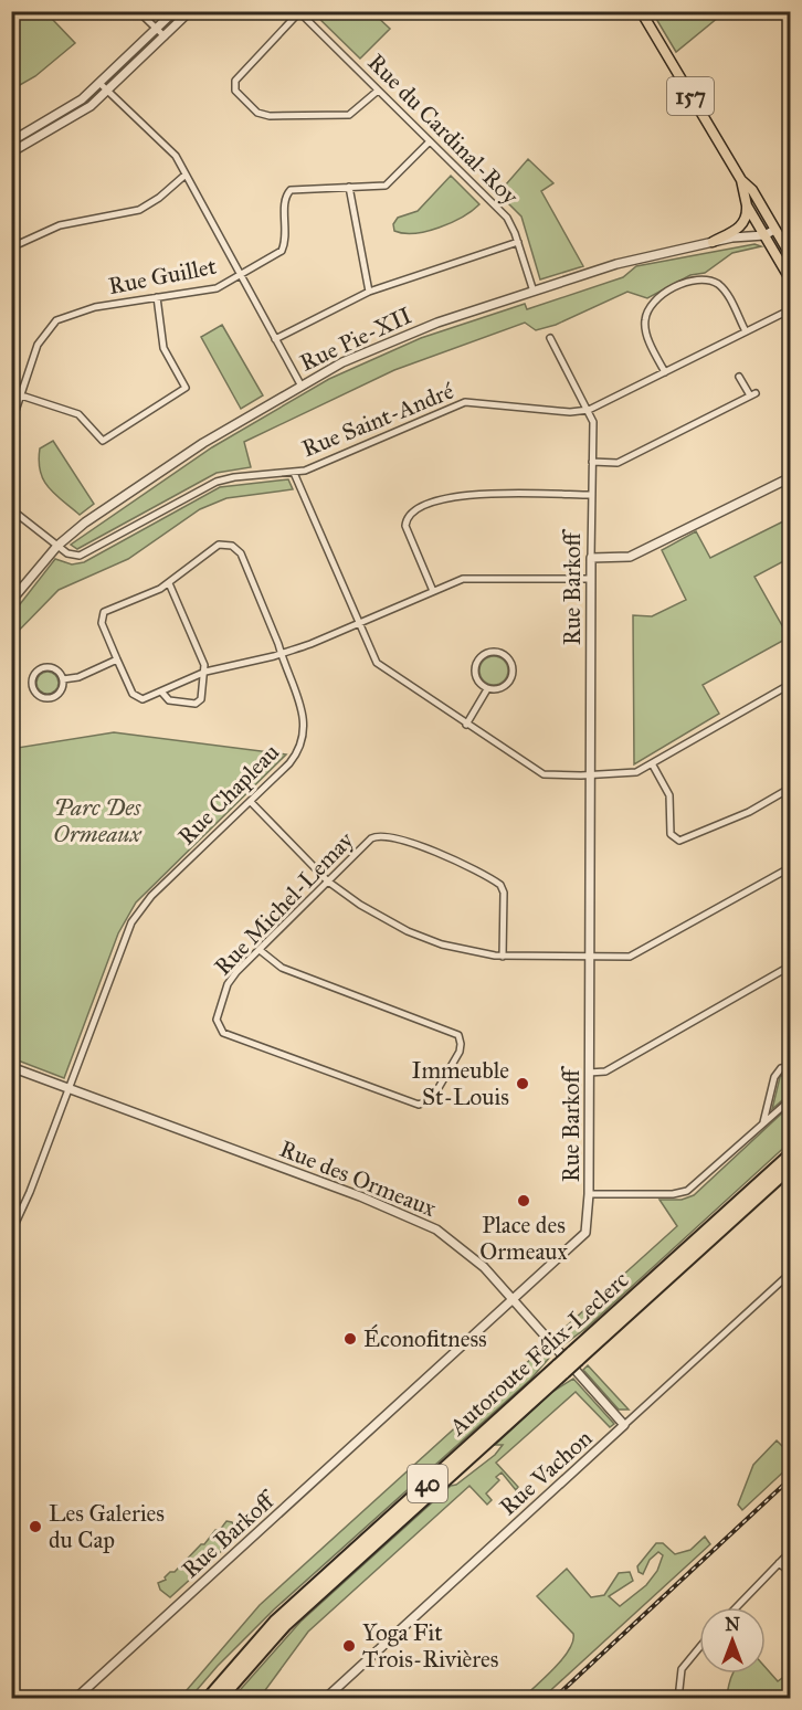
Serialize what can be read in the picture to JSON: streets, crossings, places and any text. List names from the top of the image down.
{
  "streets": {
    "highway": ["Autoroute Félix-Leclerc", "40"],
    "main road": ["157"],
    "street": [
      "Rue du Cardinal-Roy",
      "Rue Guillet",
      "Rue Pie-XII",
      "Rue Saint-André",
      "Rue Barkoff",
      "Rue Chapleau",
      "Rue Michel-Lemay",
      "Rue des Ormeaux",
      "Rue Vachon"
    ]
  },
  "crossings": [
    ["157", "Rue Pie-XII"],
    ["Rue du Cardinal-Roy", "Rue Guillet"],
    ["Rue du Cardinal-Roy", "Rue Pie-XII"],
    ["Rue Pie-XII", "Rue Saint-André"],
    ["Rue Saint-André", "Rue Barkoff"],
    ["Rue Barkoff", "Rue des Ormeaux"],
    ["Rue Chapleau", "Rue des Ormeaux"],
    ["Rue des Ormeaux", "Rue Vachon"]
  ],
  "parks": ["Parc Des Ormeaux"],
  "places": [
    "Immeuble St-Louis",
    "Place des Ormeaux",
    "Éconofitness",
    "Les Galeries du Cap",
    "Yoga Fit Trois-Rivières"
  ],
  "north": "top"
}
